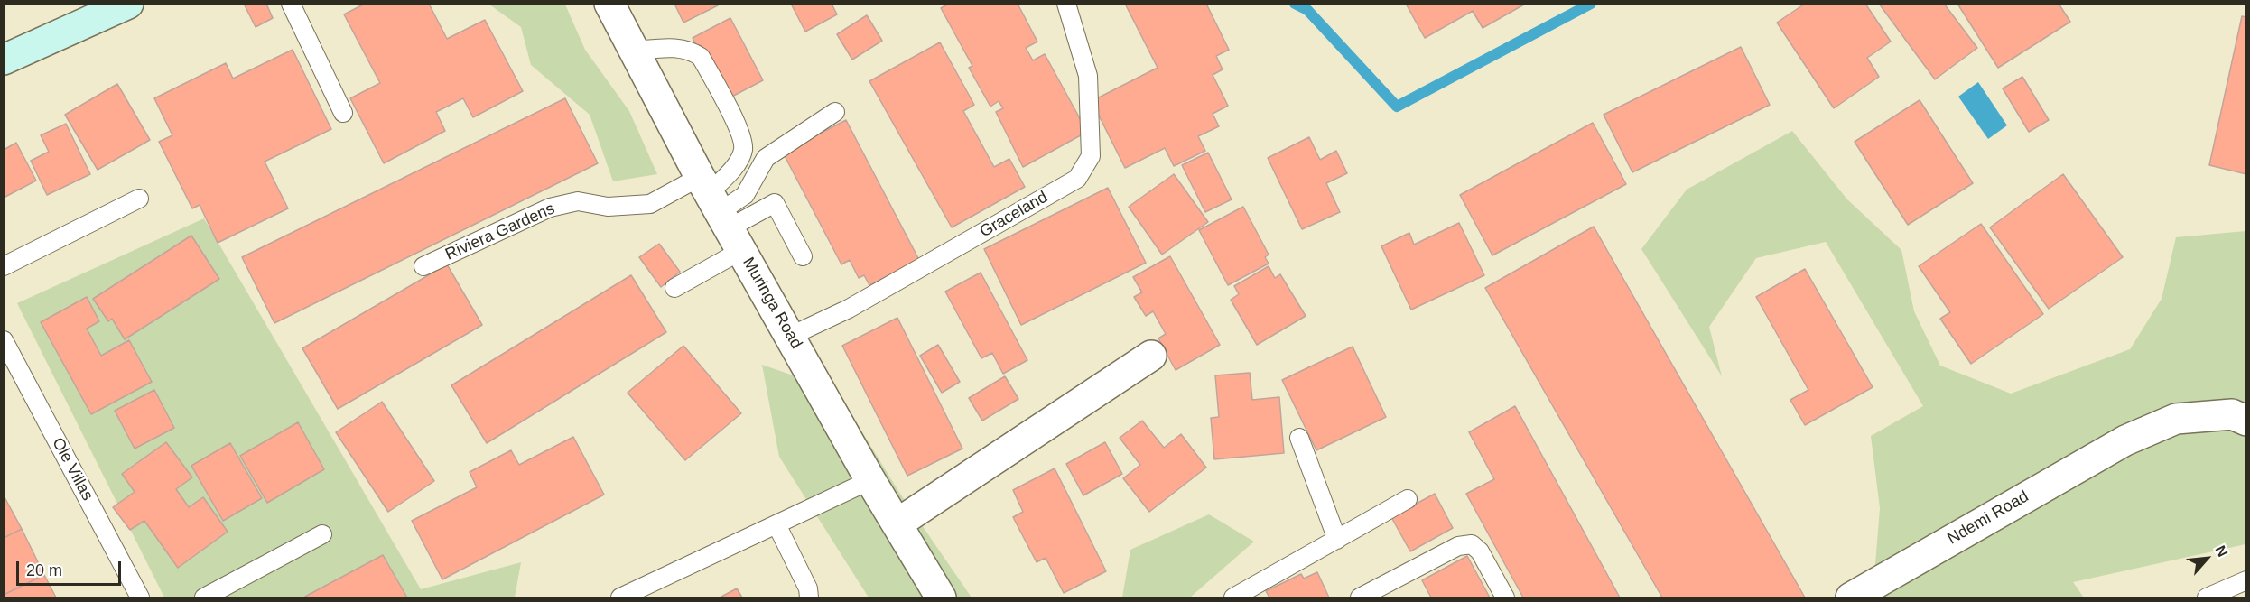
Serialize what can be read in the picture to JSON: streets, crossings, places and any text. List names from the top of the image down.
{
  "streets": {
    "street": ["Muringa Road", "Ndemi Road"],
    "lane": ["Graceland", "Riviera Gardens", "Ole Villas"]
  },
  "crossings": [
    ["Graceland", "Muringa Road"],
    ["Riviera Gardens", "Muringa Road"]
  ],
  "scale_bar": "20 m",
  "north": "top right"
}
